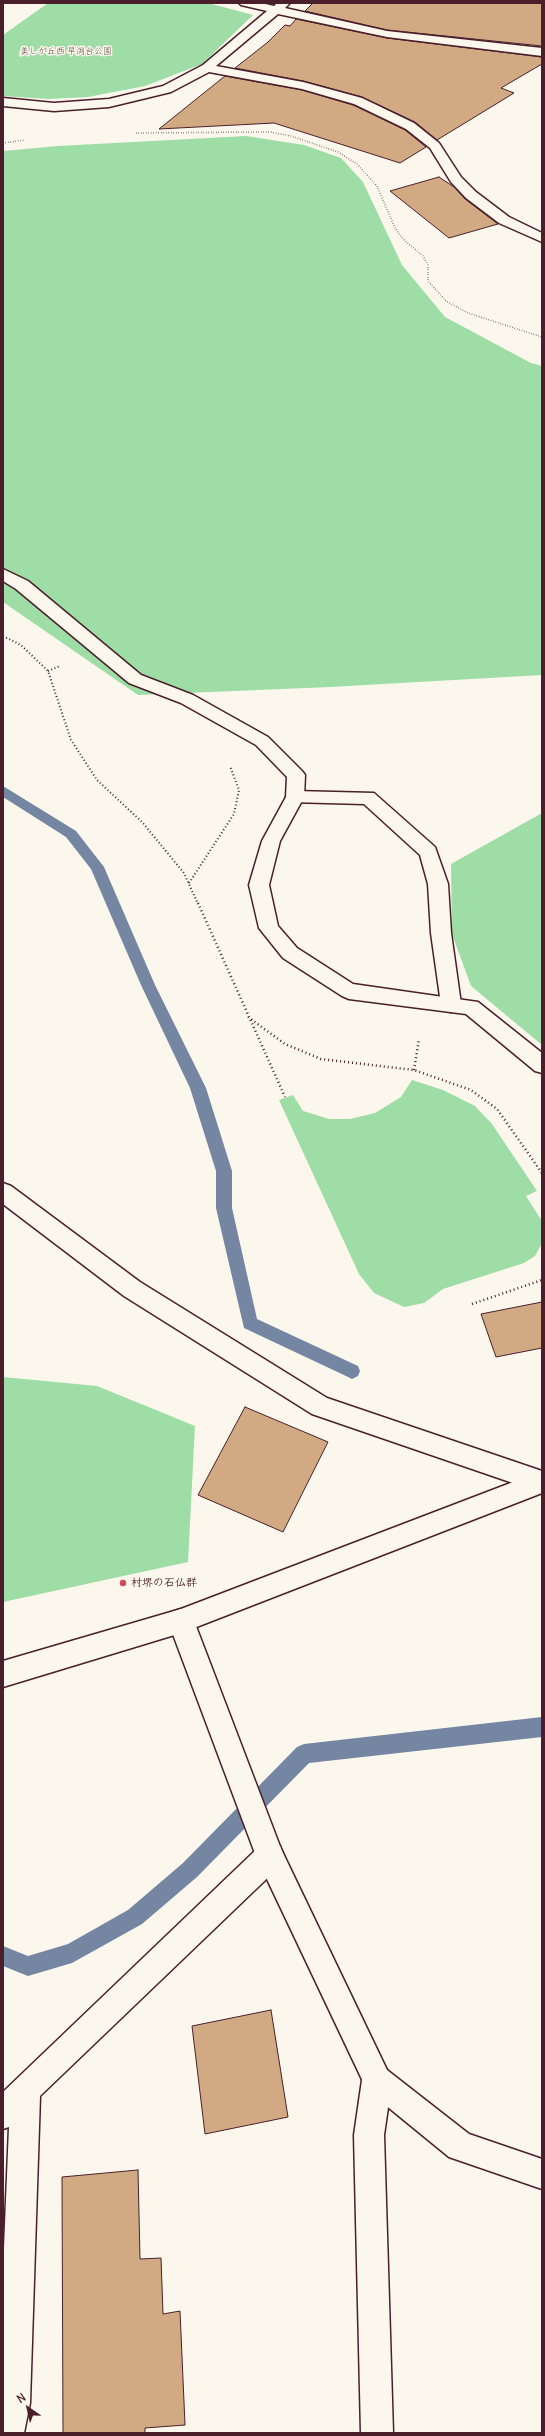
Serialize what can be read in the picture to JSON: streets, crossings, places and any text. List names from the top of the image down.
{
  "parks": ["美しが丘西 早渕台公園"],
  "places": ["村堺の石仏群"],
  "north": "top left"
}
